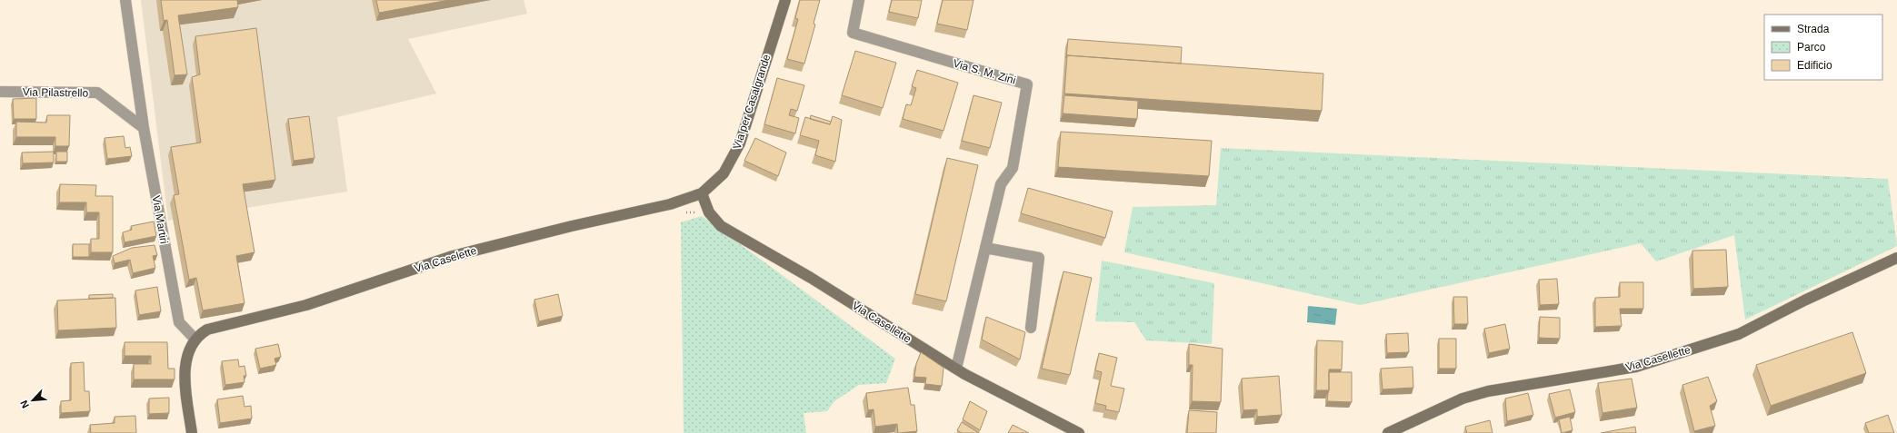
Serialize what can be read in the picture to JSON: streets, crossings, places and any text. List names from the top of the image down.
{
  "streets": {
    "street": [
      "Via S. M. Zini",
      "Via Pilastrello",
      "Via per Casalgrande",
      "Via Martiri",
      "Via Caselette",
      "Via Casellette"
    ]
  },
  "crossings": [
    ["Via S. M. Zini", "Via Casellette"],
    ["Via Pilastrello", "Via Martiri"],
    ["Via per Casalgrande", "Via Caselette"],
    ["Via per Casalgrande", "Via Casellette"],
    ["Via Martiri", "Via Caselette"],
    ["Via Caselette", "Via Casellette"]
  ],
  "legend": ["Strada", "Parco", "Edificio"],
  "north": "bottom left"
}
